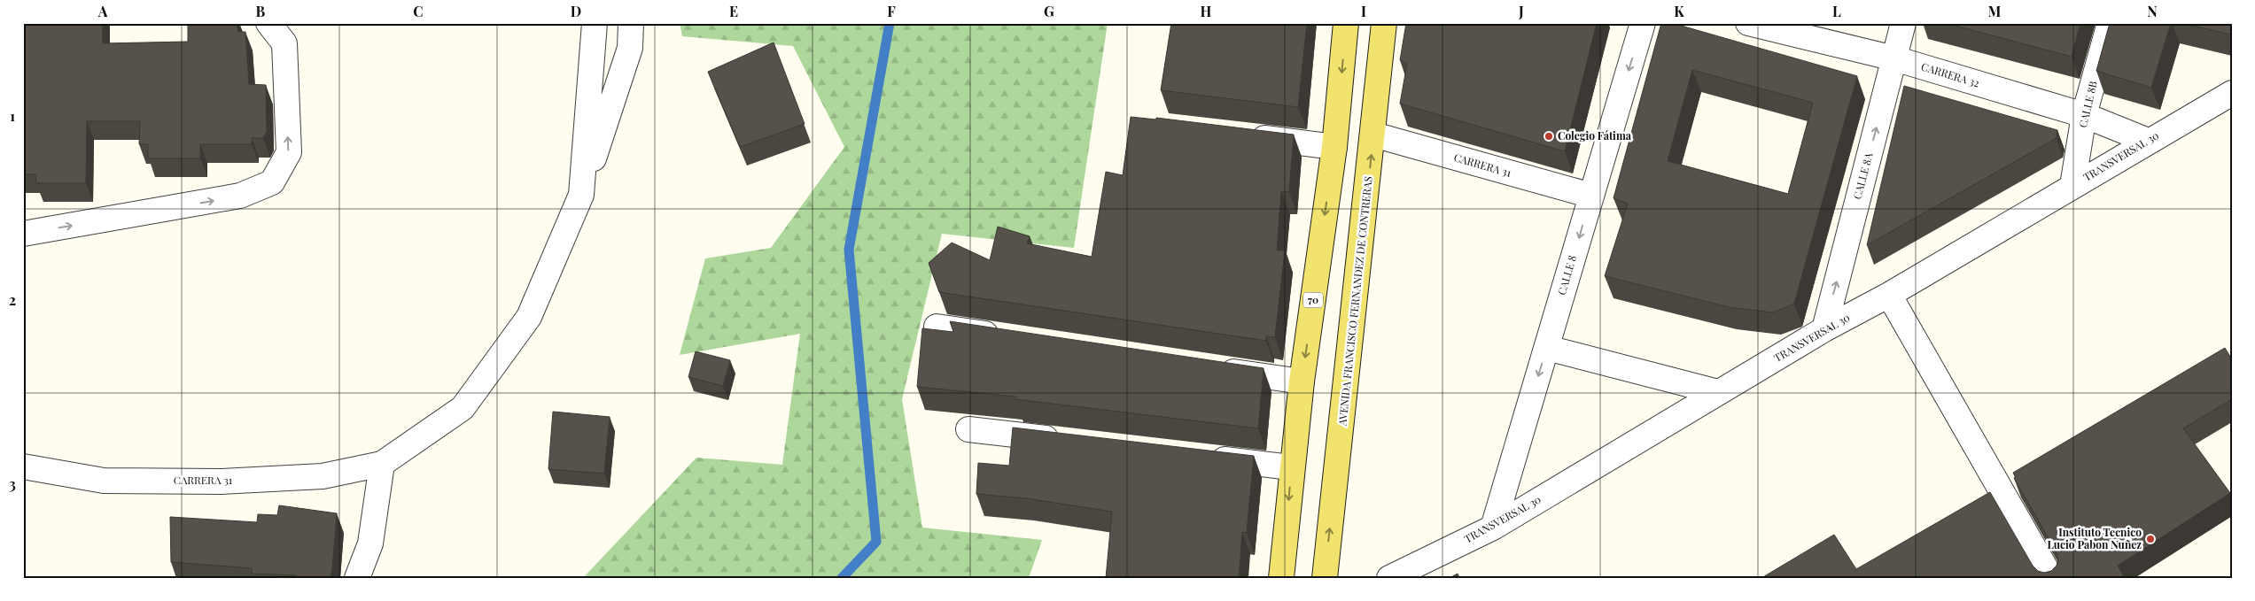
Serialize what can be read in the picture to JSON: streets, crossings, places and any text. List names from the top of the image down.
{
  "streets": {
    "main road": ["70", "AVENIDA FRANCISCO FERNANDEZ DE CONTRERAS"],
    "street": [
      "CARRERA 32",
      "CALLE 8B",
      "TRANSVERSAL 30",
      "CARRERA 31",
      "CALLE 8A",
      "CALLE 8"
    ]
  },
  "crossings": [
    ["CARRERA 32", "CALLE 8B"],
    ["CARRERA 32", "TRANSVERSAL 30"],
    ["CARRERA 32", "CALLE 8A"],
    ["CALLE 8B", "TRANSVERSAL 30"],
    ["TRANSVERSAL 30", "CALLE 8A"],
    ["TRANSVERSAL 30", "CALLE 8"],
    ["CARRERA 31", "CALLE 8"],
    ["CARRERA 31", "AVENIDA FRANCISCO FERNANDEZ DE CONTRERAS"]
  ],
  "one_way": ["CALLE 8A", "CALLE 8"],
  "places": ["Colegio Fátima", "Instituto Tecnico Lucio Pabon Nuñez"],
  "grid": {
    "columns": [
      "A",
      "B",
      "C",
      "D",
      "E",
      "F",
      "G",
      "H",
      "I",
      "J",
      "K",
      "L",
      "M",
      "N"
    ],
    "rows": ["1", "2", "3"]
  }
}
